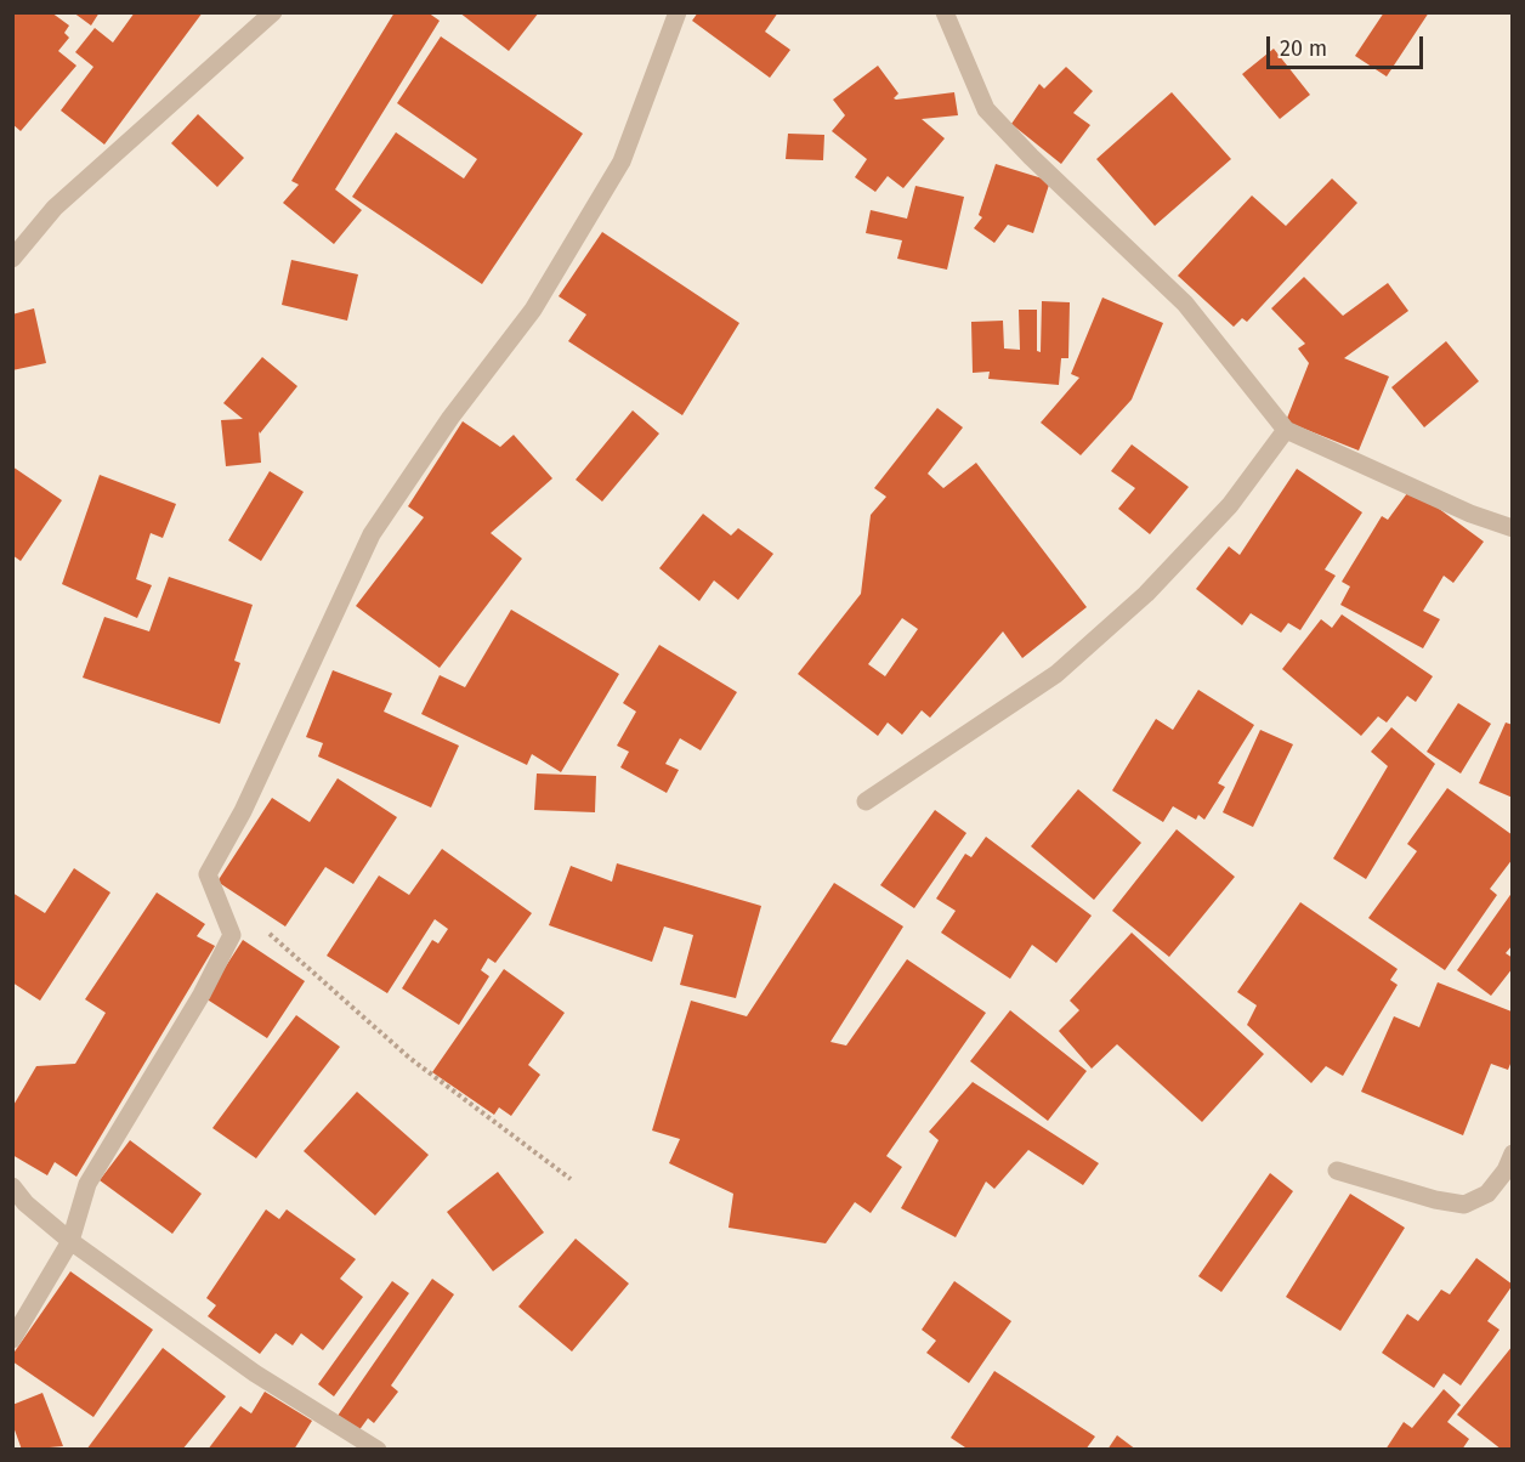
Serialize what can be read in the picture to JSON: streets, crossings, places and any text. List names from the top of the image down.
{
  "scale_bar": "20 m"
}
